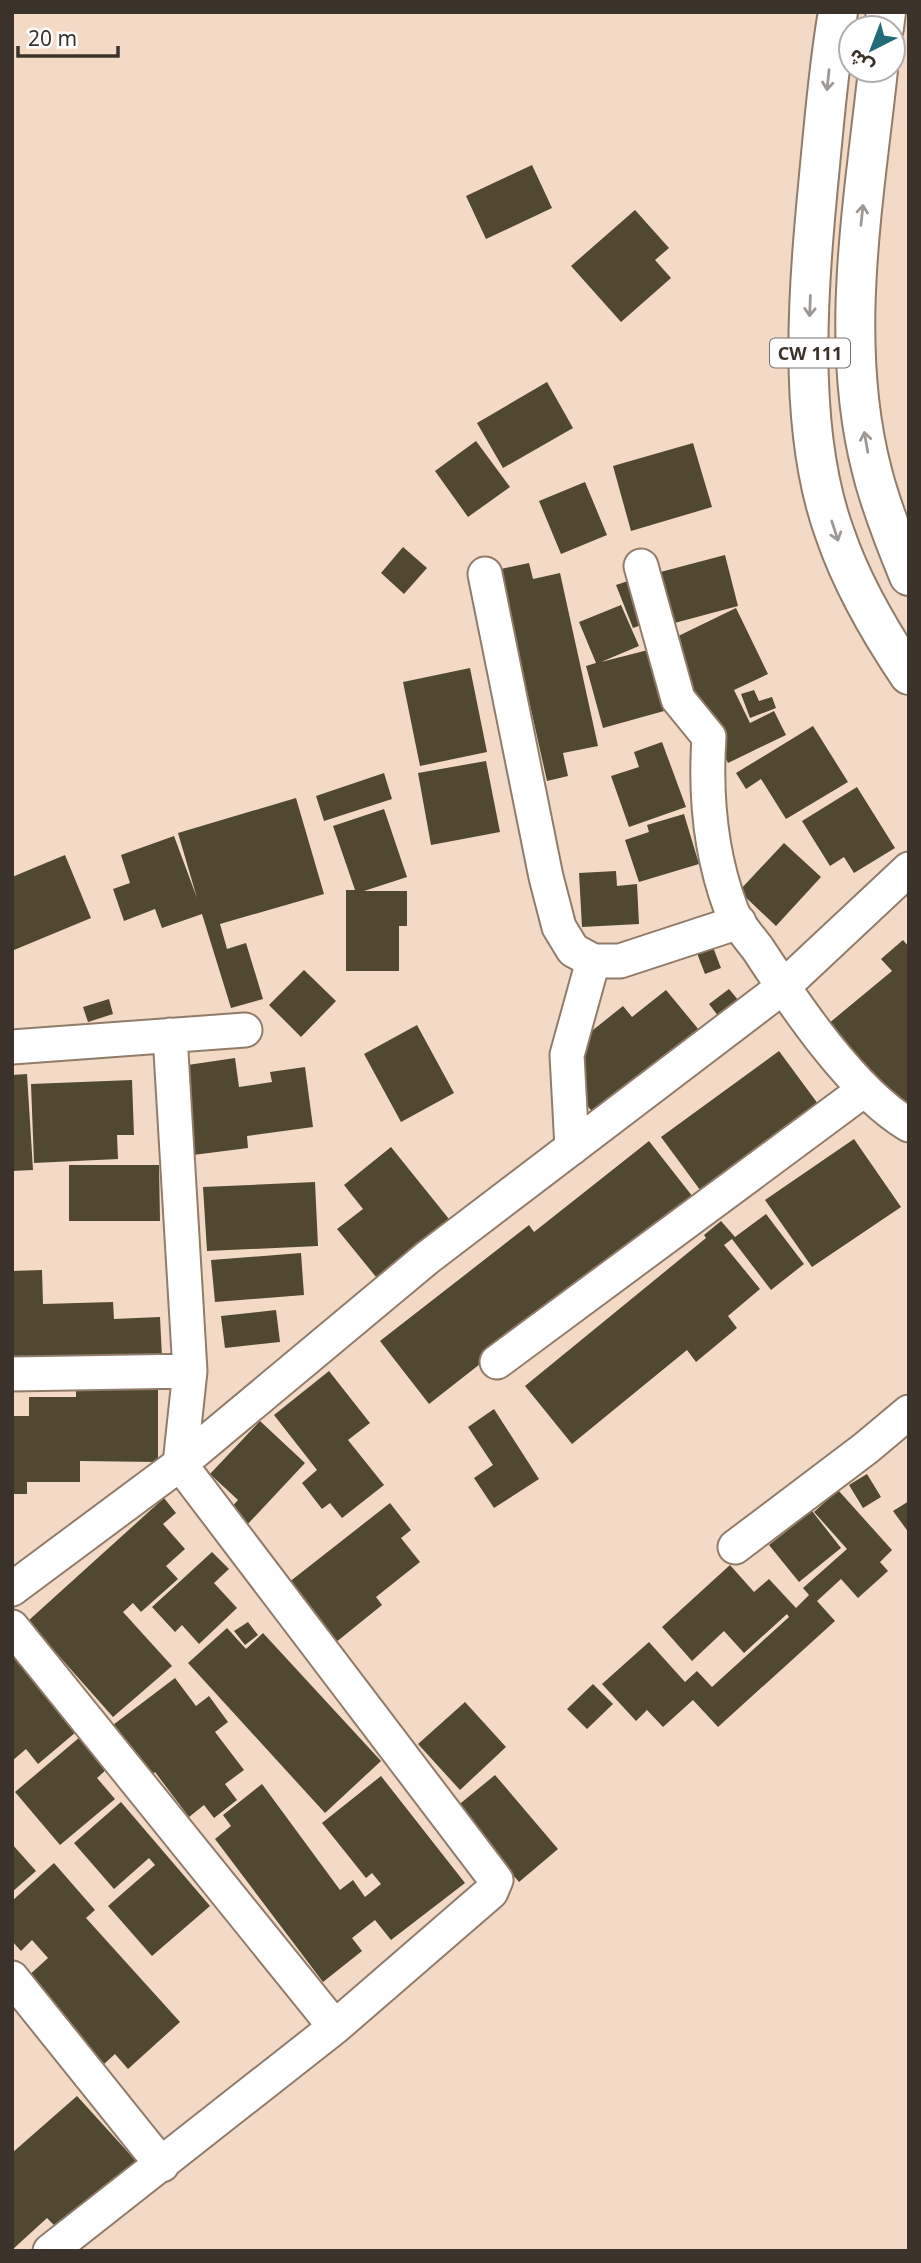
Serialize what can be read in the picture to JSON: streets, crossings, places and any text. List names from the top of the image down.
{
  "streets": {
    "highway": ["CW 111"]
  },
  "scale_bar": "20 m",
  "north": "bottom left"
}
